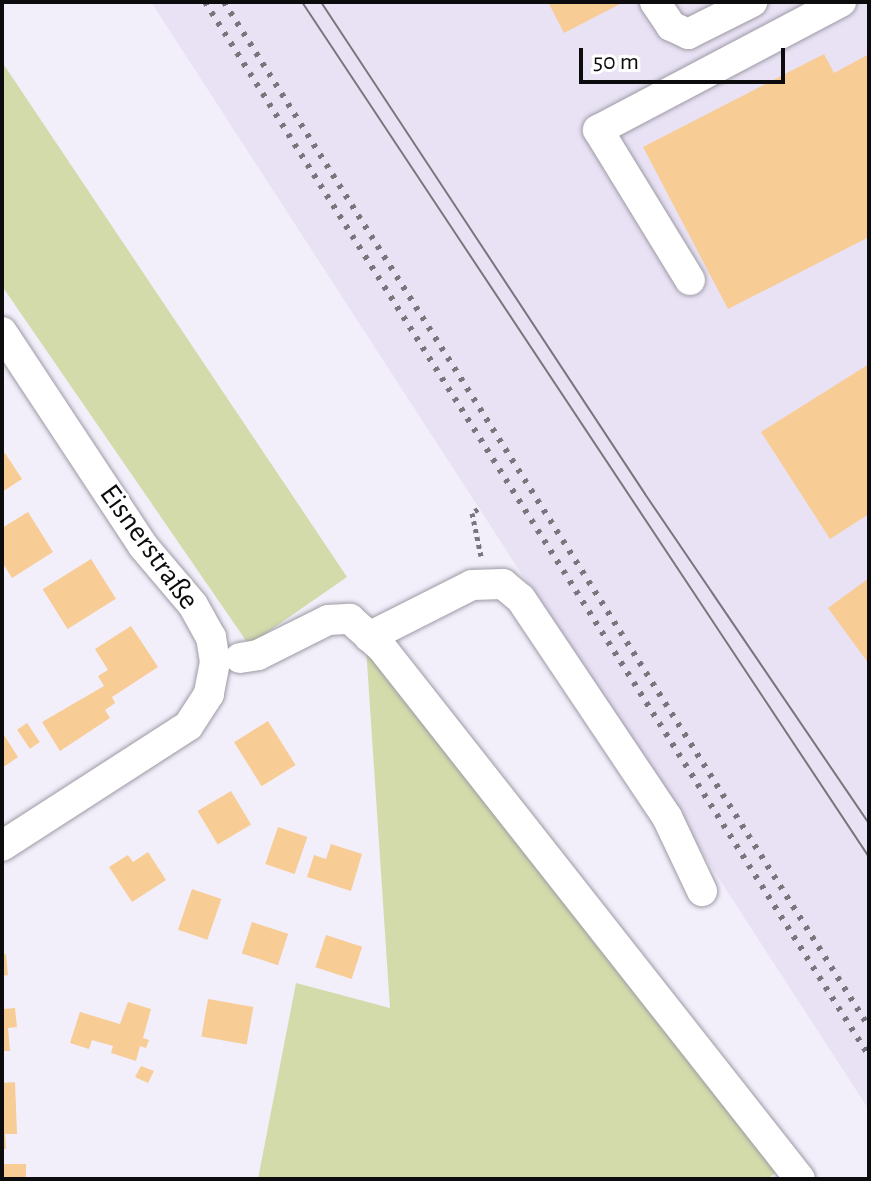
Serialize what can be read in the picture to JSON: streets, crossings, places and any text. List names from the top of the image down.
{
  "streets": {
    "street": ["Eisnerstraße"]
  },
  "scale_bar": "50 m"
}
